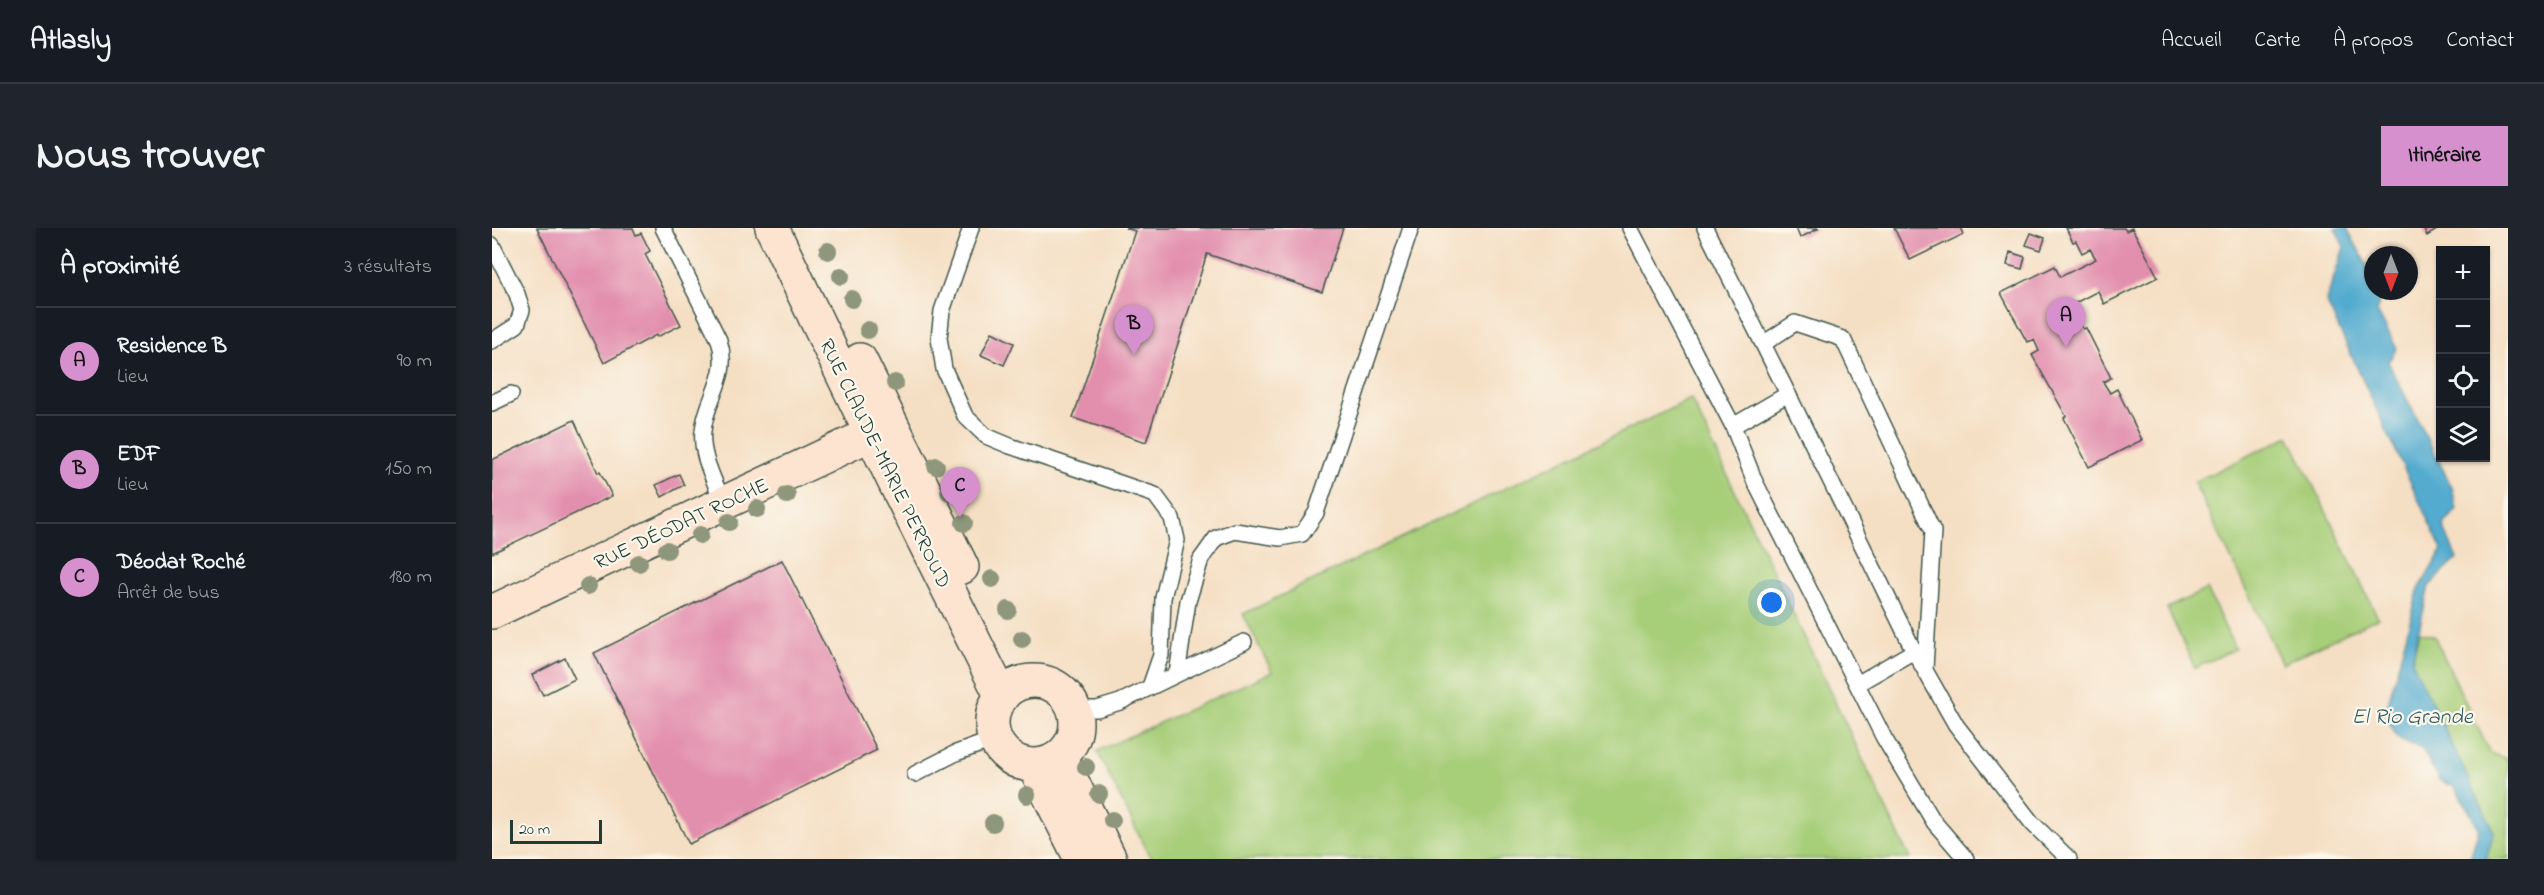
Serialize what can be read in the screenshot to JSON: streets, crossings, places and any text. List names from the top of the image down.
{
  "streets": {
    "street": ["RUE CLAUDE-MARIE PERROUD", "RUE DÉODAT ROCHE"]
  },
  "crossings": [
    ["RUE CLAUDE-MARIE PERROUD", "RUE DÉODAT ROCHE"]
  ],
  "water": ["El Rio Grande"],
  "scale_bar": "20 m",
  "north": "bottom",
  "page": {
    "header": "Atlasly",
    "nav": [
      "Accueil",
      "Carte",
      "À propos",
      "Contact"
    ],
    "title": "Nous trouver",
    "buttons": "Itinéraire",
    "heading": ["À proximité", "3 résultats"],
    "map_buttons": ["+", "−"],
    "pins": ["A", "B", "C"],
    "list": [
      {
        "mark": "A",
        "name": "Residence B",
        "note": "Lieu",
        "value": "90 m"
      },
      {
        "mark": "B",
        "name": "EDF",
        "note": "Lieu",
        "value": "150 m"
      },
      {
        "mark": "C",
        "name": "Déodat Roché",
        "note": "Arrêt de bus",
        "value": "180 m"
      }
    ],
    "scale": "20 m"
  }
}
